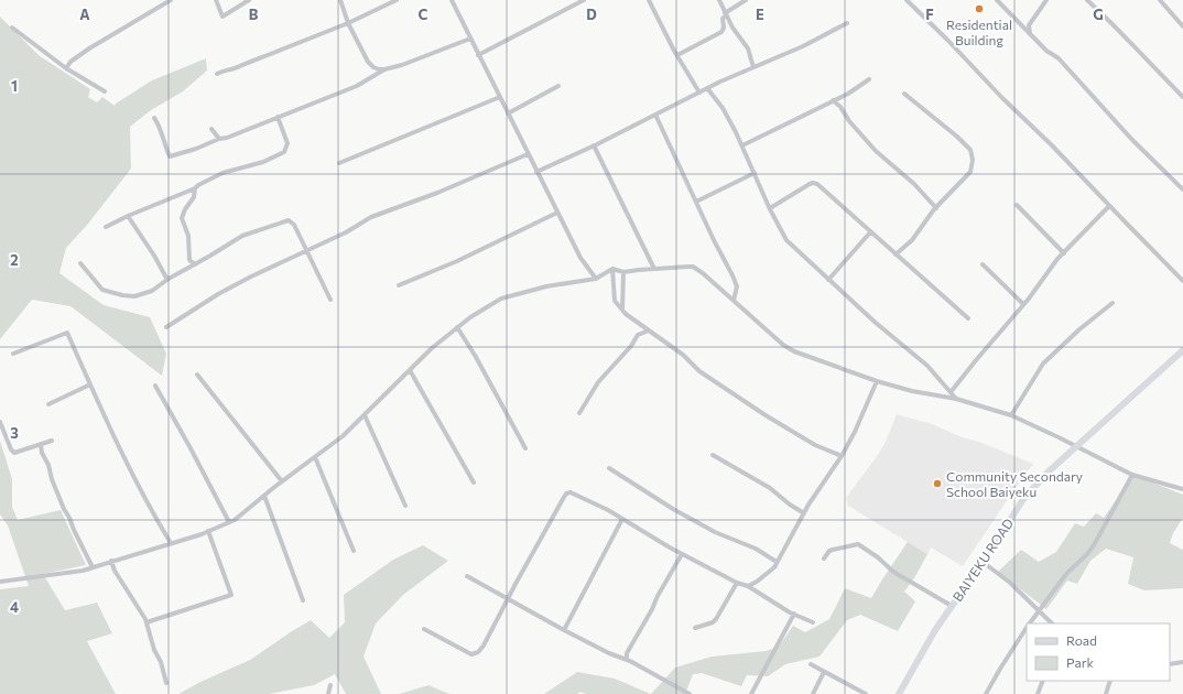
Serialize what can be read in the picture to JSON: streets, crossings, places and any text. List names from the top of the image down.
{
  "streets": {
    "main road": ["BAIYEKU ROAD"]
  },
  "places": ["Residential Building", "Community Secondary School Baiyeku"],
  "legend": ["Road", "Park"],
  "grid": {
    "columns": [
      "A",
      "B",
      "C",
      "D",
      "E",
      "F",
      "G"
    ],
    "rows": [
      "1",
      "2",
      "3",
      "4"
    ]
  }
}
